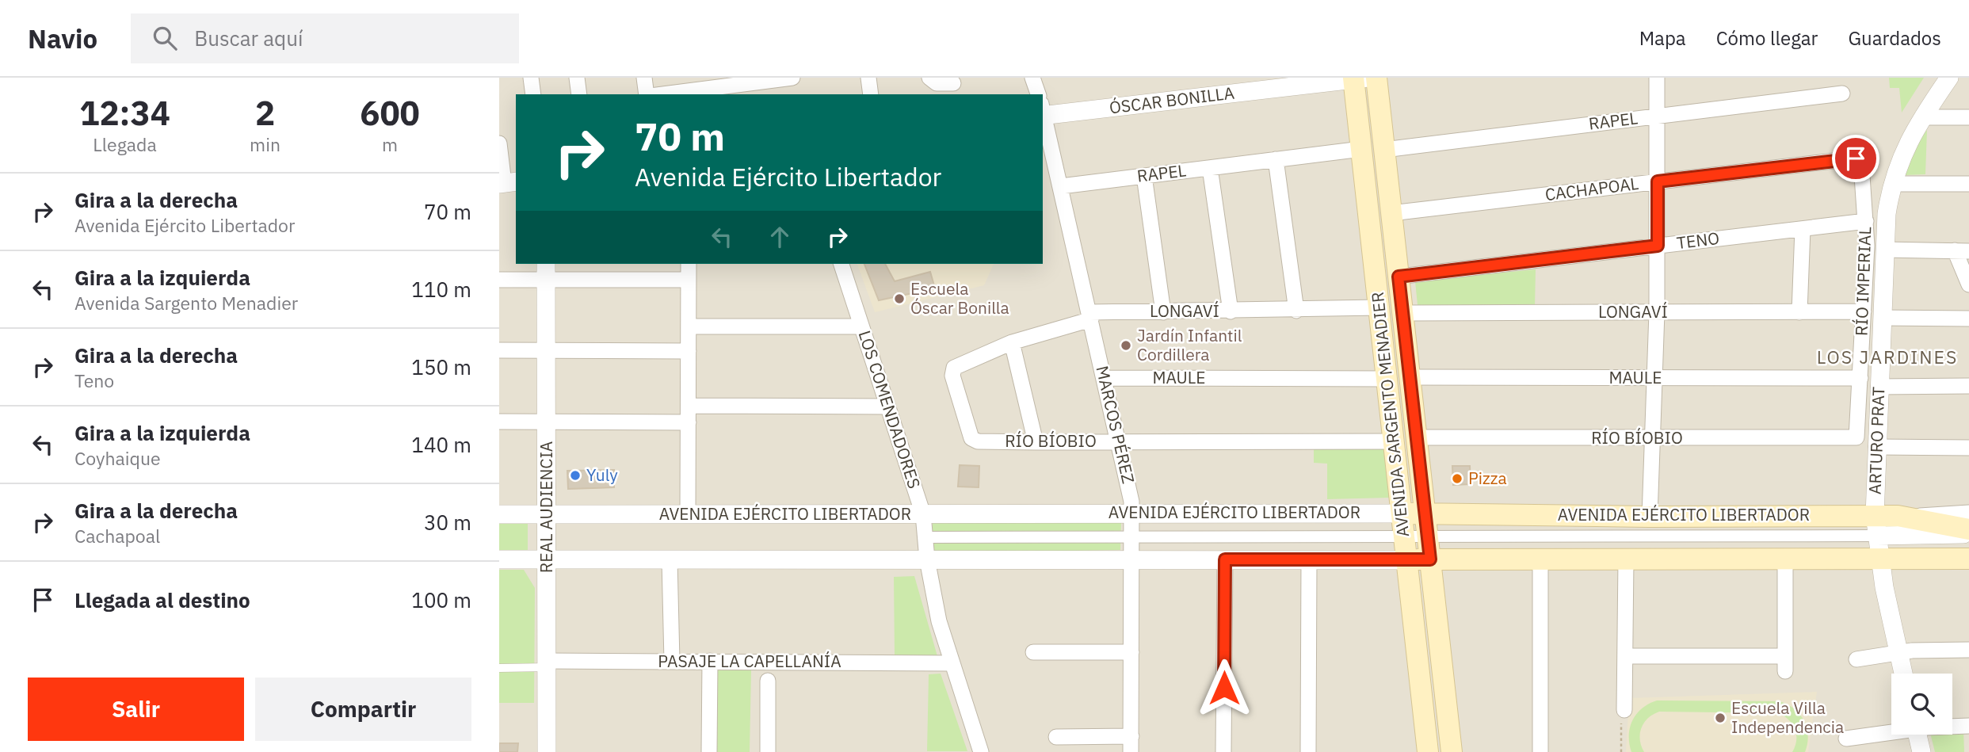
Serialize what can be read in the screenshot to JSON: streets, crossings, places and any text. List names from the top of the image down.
{
  "streets": {
    "main road": ["AVENIDA SARGENTO MENADIER", "AVENIDA EJÉRCITO LIBERTADOR"],
    "street": [
      "ÓSCAR BONILLA",
      "RAPEL",
      "CACHAPOAL",
      "TENO",
      "RÍO IMPERIAL",
      "LONGAVÍ",
      "MAULE",
      "LOS COMENDADORES",
      "MARCOS PÉREZ",
      "RÍO BÍOBIO",
      "ARTURO PRAT",
      "REAL AUDIENCIA",
      "PASAJE LA CAPELLANÍA"
    ]
  },
  "crossings": [
    ["ÓSCAR BONILLA", "AVENIDA SARGENTO MENADIER"],
    ["ÓSCAR BONILLA", "MARCOS PÉREZ"],
    ["RAPEL", "AVENIDA SARGENTO MENADIER"],
    ["RAPEL", "MARCOS PÉREZ"],
    ["CACHAPOAL", "RÍO IMPERIAL"],
    ["CACHAPOAL", "AVENIDA SARGENTO MENADIER"],
    ["TENO", "RÍO IMPERIAL"],
    ["TENO", "AVENIDA SARGENTO MENADIER"],
    ["RÍO IMPERIAL", "LONGAVÍ"],
    ["RÍO IMPERIAL", "MAULE"],
    ["RÍO IMPERIAL", "RÍO BÍOBIO"],
    ["LONGAVÍ", "AVENIDA SARGENTO MENADIER"],
    ["LONGAVÍ", "MARCOS PÉREZ"],
    ["LONGAVÍ", "RÍO BÍOBIO"],
    ["MAULE", "AVENIDA SARGENTO MENADIER"],
    ["MAULE", "MARCOS PÉREZ"],
    ["LOS COMENDADORES", "AVENIDA EJÉRCITO LIBERTADOR"],
    ["LOS COMENDADORES", "PASAJE LA CAPELLANÍA"],
    ["AVENIDA SARGENTO MENADIER", "RÍO BÍOBIO"],
    ["AVENIDA SARGENTO MENADIER", "AVENIDA EJÉRCITO LIBERTADOR"],
    ["MARCOS PÉREZ", "RÍO BÍOBIO"],
    ["MARCOS PÉREZ", "AVENIDA EJÉRCITO LIBERTADOR"],
    ["ARTURO PRAT", "AVENIDA EJÉRCITO LIBERTADOR"],
    ["REAL AUDIENCIA", "AVENIDA EJÉRCITO LIBERTADOR"],
    ["REAL AUDIENCIA", "PASAJE LA CAPELLANÍA"]
  ],
  "districts": ["LOS JARDINES"],
  "places": [
    "Escuela Óscar Bonilla",
    "Jardín Infantil Cordillera",
    "Yuly",
    "Pizza",
    "Escuela Villa Independencia"
  ],
  "page": {
    "header": "Navio",
    "search": "Buscar aquí",
    "nav": ["Mapa", "Cómo llegar", "Guardados"],
    "eta": [
      "12:34",
      "Llegada",
      "2",
      "min",
      "600",
      "m"
    ],
    "turn": ["70 m", "Avenida Ejército Libertador"],
    "list": [
      {
        "name": "Gira a la derecha",
        "note": "Avenida Ejército Libertador",
        "value": "70 m"
      },
      {
        "name": "Gira a la izquierda",
        "note": "Avenida Sargento Menadier",
        "value": "110 m"
      },
      {
        "name": "Gira a la derecha",
        "note": "Teno",
        "value": "150 m"
      },
      {
        "name": "Gira a la izquierda",
        "note": "Coyhaique",
        "value": "140 m"
      },
      {
        "name": "Gira a la derecha",
        "note": "Cachapoal",
        "value": "30 m"
      },
      {
        "name": "Llegada al destino",
        "value": "100 m"
      }
    ],
    "buttons": ["Salir", "Compartir"]
  }
}
